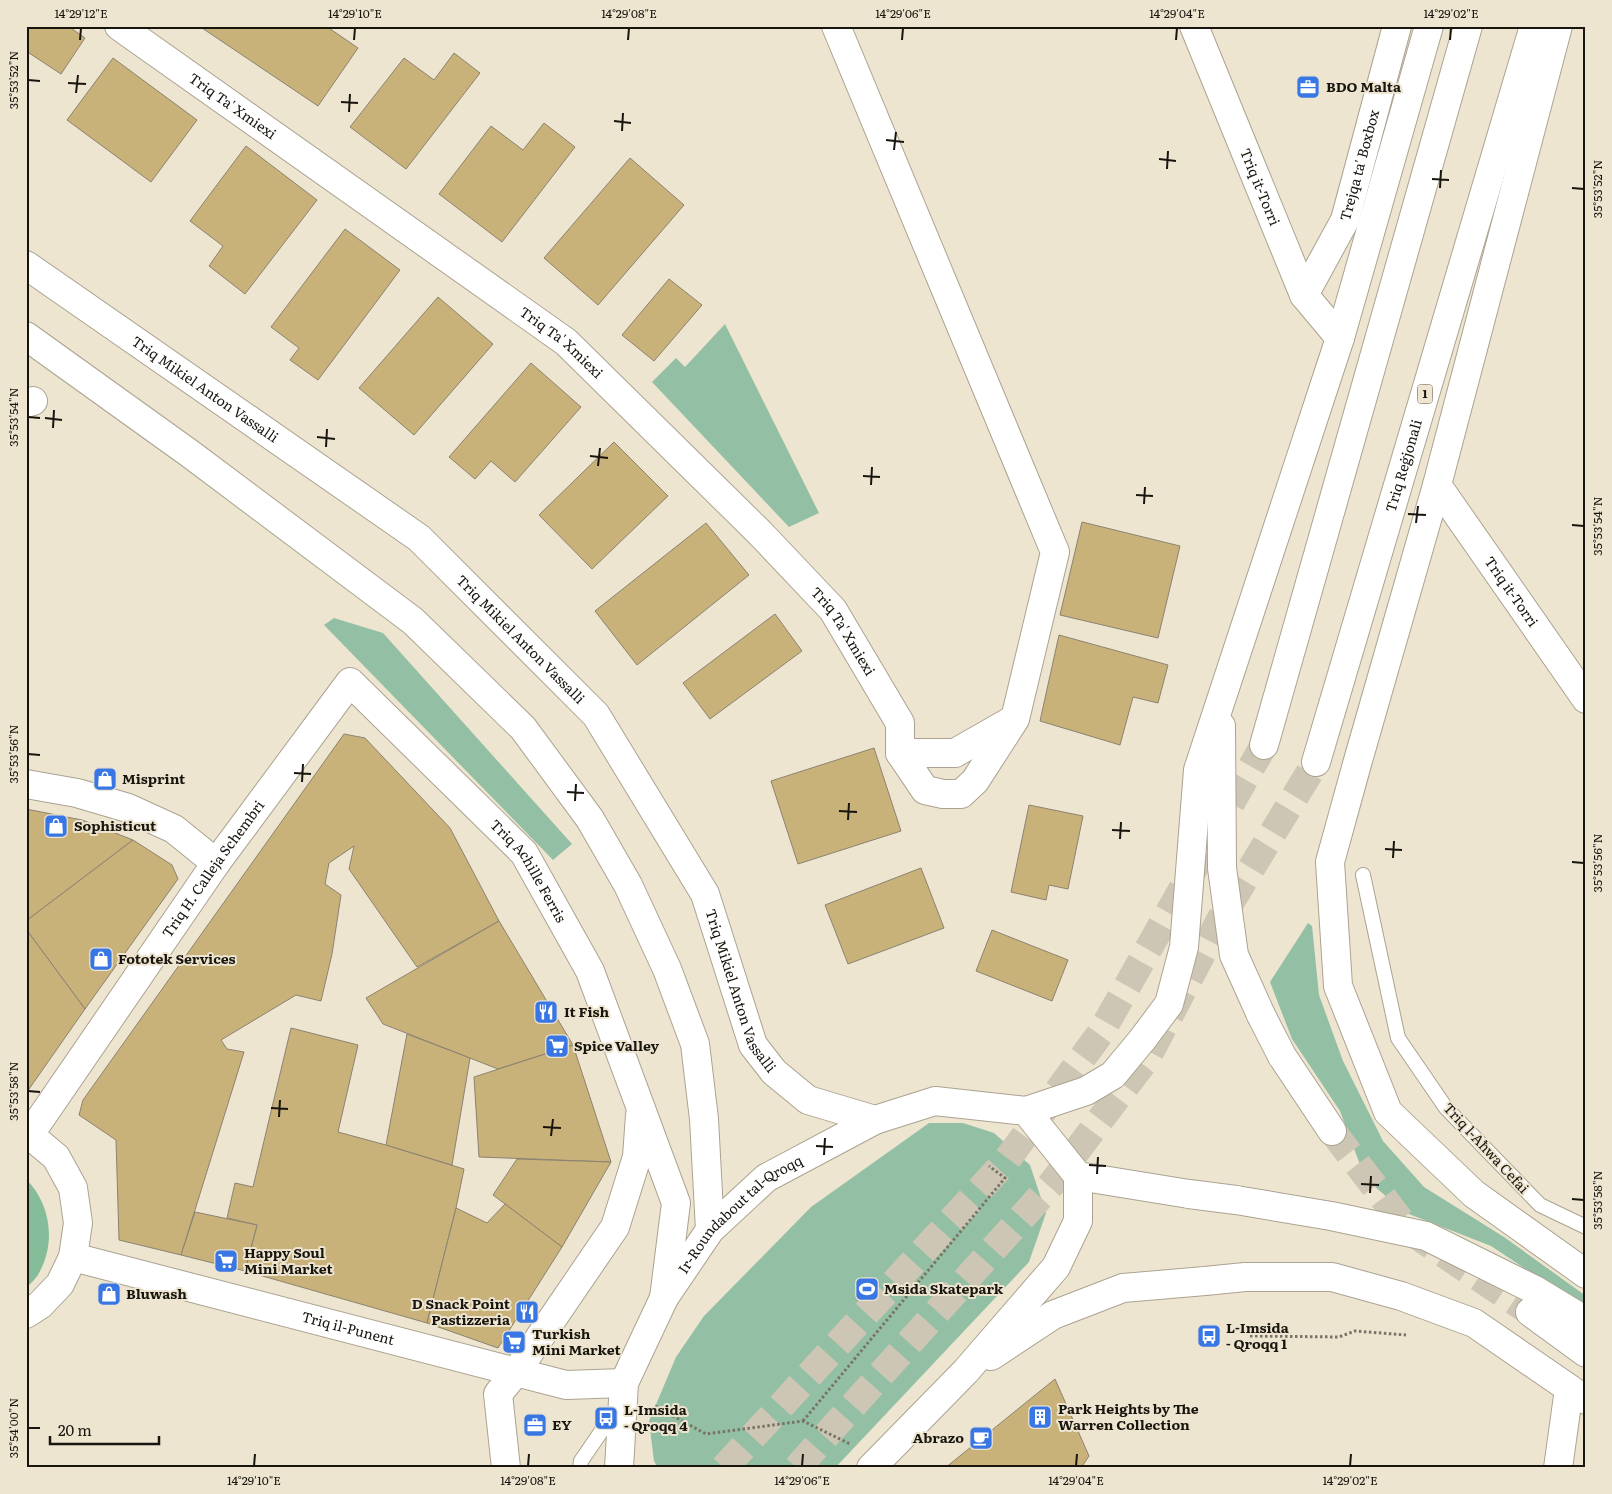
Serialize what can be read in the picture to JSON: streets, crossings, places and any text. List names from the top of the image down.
{
  "streets": {
    "main road": [
      "Triq Ta' Xmiexi",
      "Trejqa ta' Boxbox",
      "Triq it-Torri",
      "Triq Mikiel Anton Vassalli",
      "1",
      "Triq Reġjonali",
      "Triq H. Calleja Schembri",
      "Triq Achille Ferris",
      "Ir-Roundabout tal-Qroqq",
      "Triq il-Punent"
    ],
    "lane": ["Triq l-Aħwa Cefai"]
  },
  "crossings": [
    ["Trejqa ta' Boxbox", "Triq it-Torri"],
    ["Triq Mikiel Anton Vassalli", "Ir-Roundabout tal-Qroqq"],
    ["Triq H. Calleja Schembri", "Triq Achille Ferris"],
    ["Triq Achille Ferris", "Ir-Roundabout tal-Qroqq"],
    ["Triq Achille Ferris", "Triq il-Punent"],
    ["Ir-Roundabout tal-Qroqq", "Triq il-Punent"]
  ],
  "places": {
    "office": ["BDO Malta", "EY"],
    "shop": [
      "Misprint",
      "Sophisticut",
      "Fototek Services",
      "Bluwash"
    ],
    "restaurant": ["It Fish", "D Snack Point Pastizzeria"],
    "supermarket": ["Spice Valley", "Happy Soul Mini Market", "Turkish Mini Market"],
    "sports": ["Msida Skatepark"],
    "bus stop": ["L-Imsida - Qroqq 1", "L-Imsida - Qroqq 4"],
    "building": ["Park Heights by The Warren Collection"],
    "cafe": ["Abrazo"]
  },
  "scale_bar": "20 m",
  "coordinates": [
    "14°29'12\"E",
    "14°29'10\"E",
    "14°29'08\"E",
    "14°29'06\"E",
    "14°29'04\"E",
    "14°29'02\"E",
    "35°53'52\"N",
    "35°53'54\"N",
    "35°53'56\"N",
    "35°53'58\"N",
    "35°54'00\"N"
  ]
}
